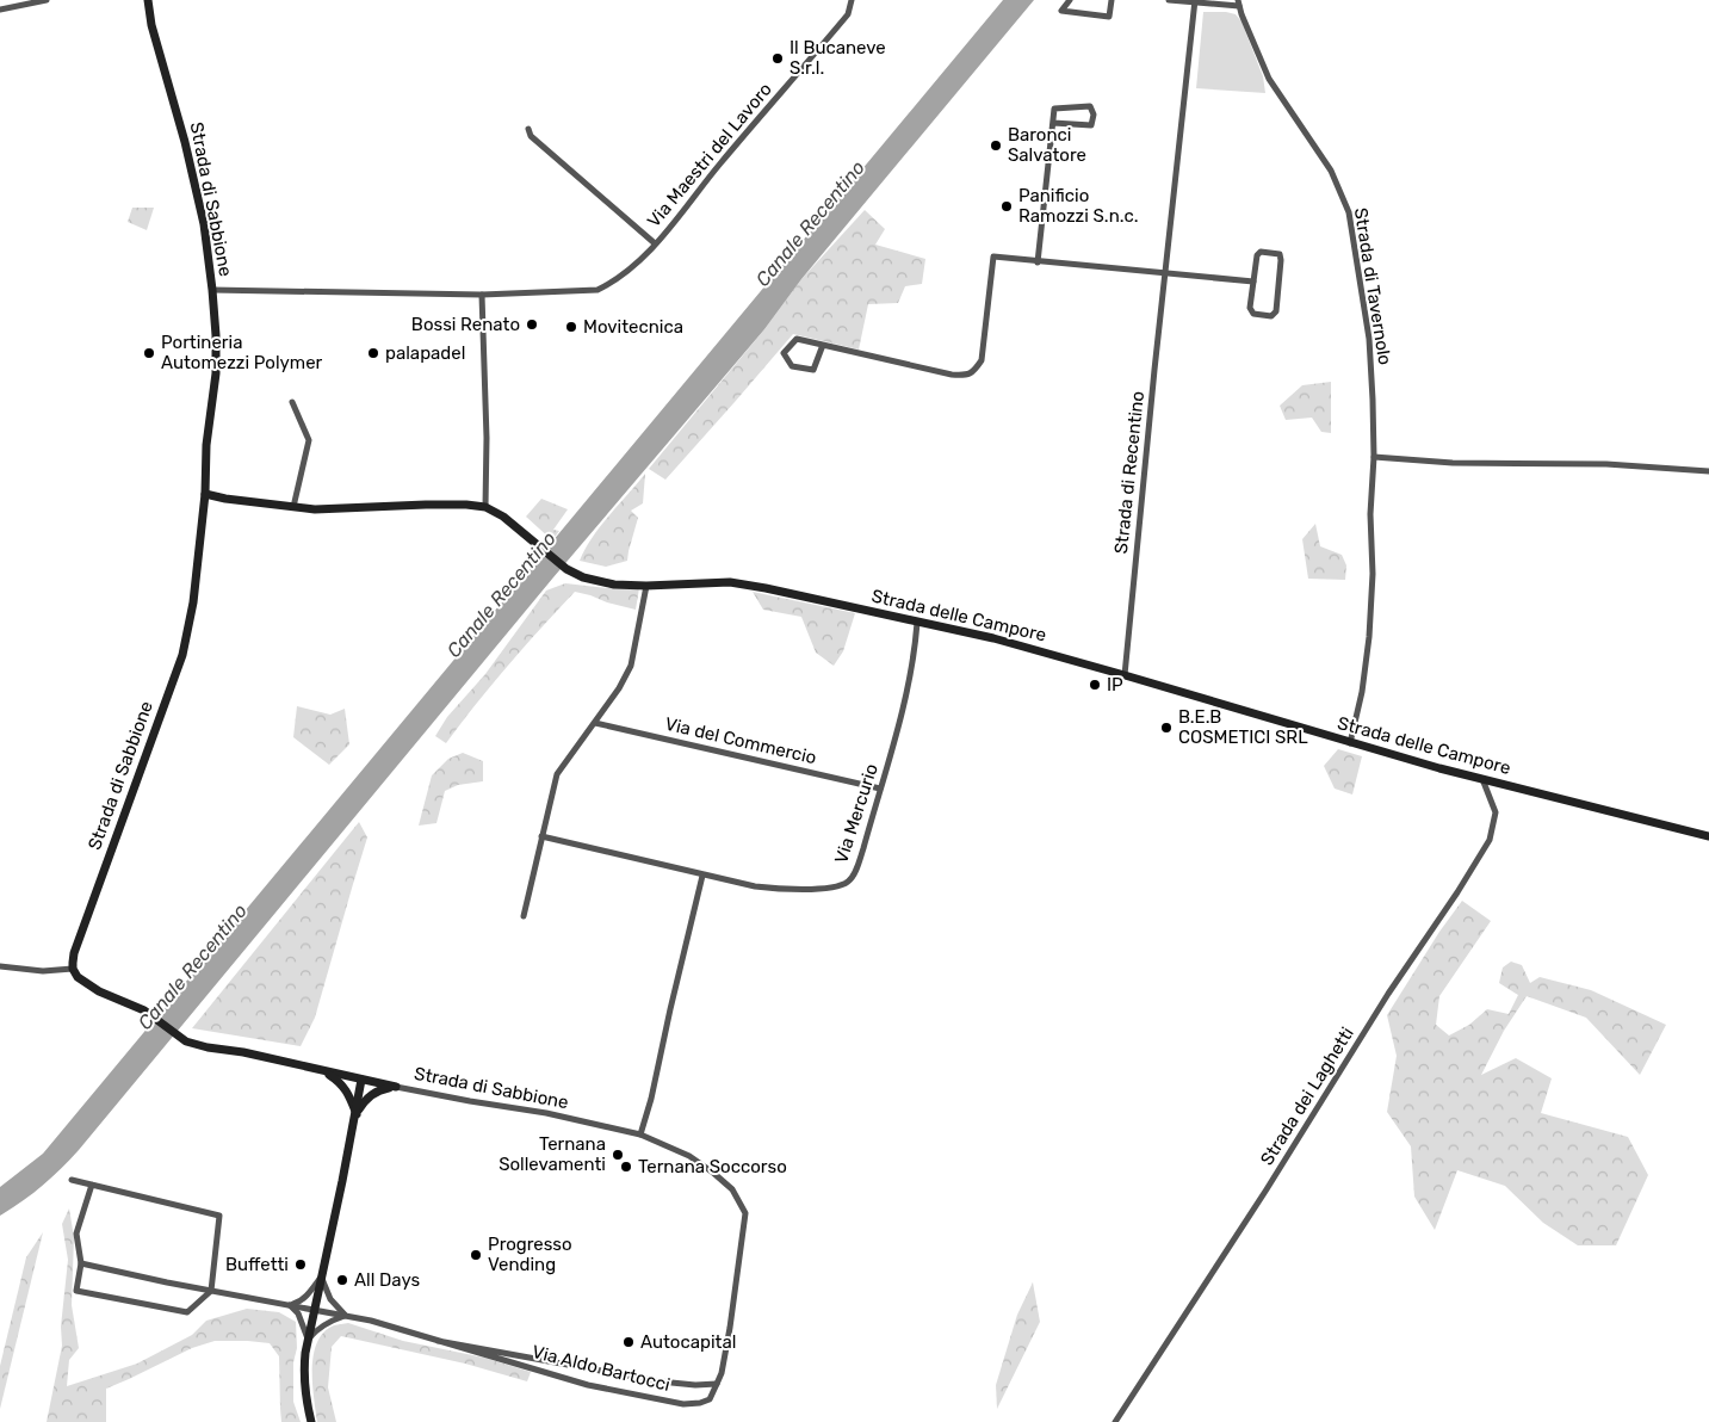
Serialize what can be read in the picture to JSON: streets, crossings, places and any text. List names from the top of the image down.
{
  "streets": {
    "main road": ["Strada di Sabbione", "Strada delle Campore"],
    "street": [
      "Via Maestri del Lavoro",
      "Strada di Tavernolo",
      "Strada di Recentino",
      "Via del Commercio",
      "Via Mercurio",
      "Strada dei Laghetti",
      "Via Aldo Bartocci"
    ]
  },
  "crossings": [
    ["Via Maestri del Lavoro", "Strada di Sabbione"],
    ["Strada di Sabbione", "Strada delle Campore"],
    ["Strada di Sabbione", "Via Aldo Bartocci"],
    ["Strada di Tavernolo", "Strada di Recentino"],
    ["Strada di Tavernolo", "Strada delle Campore"],
    ["Strada di Recentino", "Strada delle Campore"],
    ["Strada delle Campore", "Via Mercurio"],
    ["Strada delle Campore", "Strada dei Laghetti"],
    ["Via del Commercio", "Via Mercurio"]
  ],
  "water": ["Canale Recentino"],
  "places": [
    "Il Bucaneve S.r.l.",
    "Baronci Salvatore",
    "Panificio Ramozzi S.n.c.",
    "Bossi Renato",
    "Movitecnica",
    "Portineria Automezzi Polymer",
    "palapadel",
    "IP",
    "B.E.B COSMETICI SRL",
    "Ternana Sollevamenti",
    "Ternana Soccorso",
    "Progresso Vending",
    "Buffetti",
    "All Days",
    "Autocapital"
  ]
}
